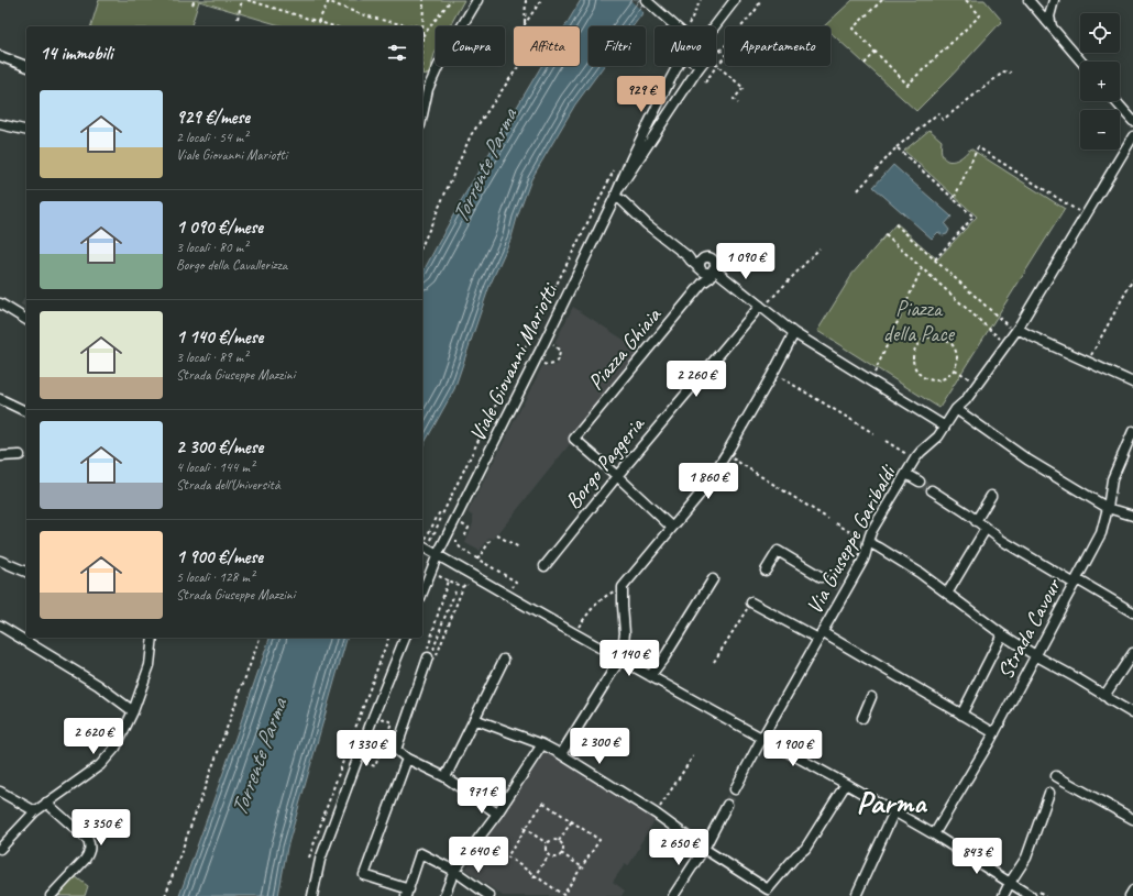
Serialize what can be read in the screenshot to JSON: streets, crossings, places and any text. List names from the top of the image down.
{
  "streets": {
    "street": [
      "Piazza Ghiaia",
      "Viale Giovanni Mariotti",
      "Borgo Paggeria",
      "Via Giuseppe Garibaldi",
      "Strada Cavour"
    ]
  },
  "crossings": [
    ["Piazza Ghiaia", "Borgo Paggeria"]
  ],
  "districts": ["Parma"],
  "water": ["Torrente Parma"],
  "parks": ["Piazza della Pace"],
  "page": {
    "map_buttons": ["+", "−"],
    "chip": [
      "Compra",
      "Affitta",
      "Filtri",
      "Nuovo",
      "Appartamento"
    ],
    "heading": "14 immobili",
    "price": [
      "929 €",
      "1 090 €",
      "2 260 €",
      "1 860 €",
      "1 140 €",
      "2 620 €",
      "2 300 €",
      "1 330 €",
      "1 900 €",
      "971 €",
      "3 350 €",
      "2 650 €",
      "2 640 €",
      "843 €"
    ],
    "list": [
      {
        "name": "929 €/mese",
        "note": "2 locali · 54 m² · Viale Giovanni Mariotti"
      },
      {
        "name": "1 090 €/mese",
        "note": "3 locali · 80 m² · Borgo della Cavallerizza"
      },
      {
        "name": "1 140 €/mese",
        "note": "3 locali · 89 m² · Strada Giuseppe Mazzini"
      },
      {
        "name": "2 300 €/mese",
        "note": "4 locali · 144 m² · Strada dell'Università"
      },
      {
        "name": "1 900 €/mese",
        "note": "5 locali · 128 m² · Strada Giuseppe Mazzini"
      }
    ]
  }
}
